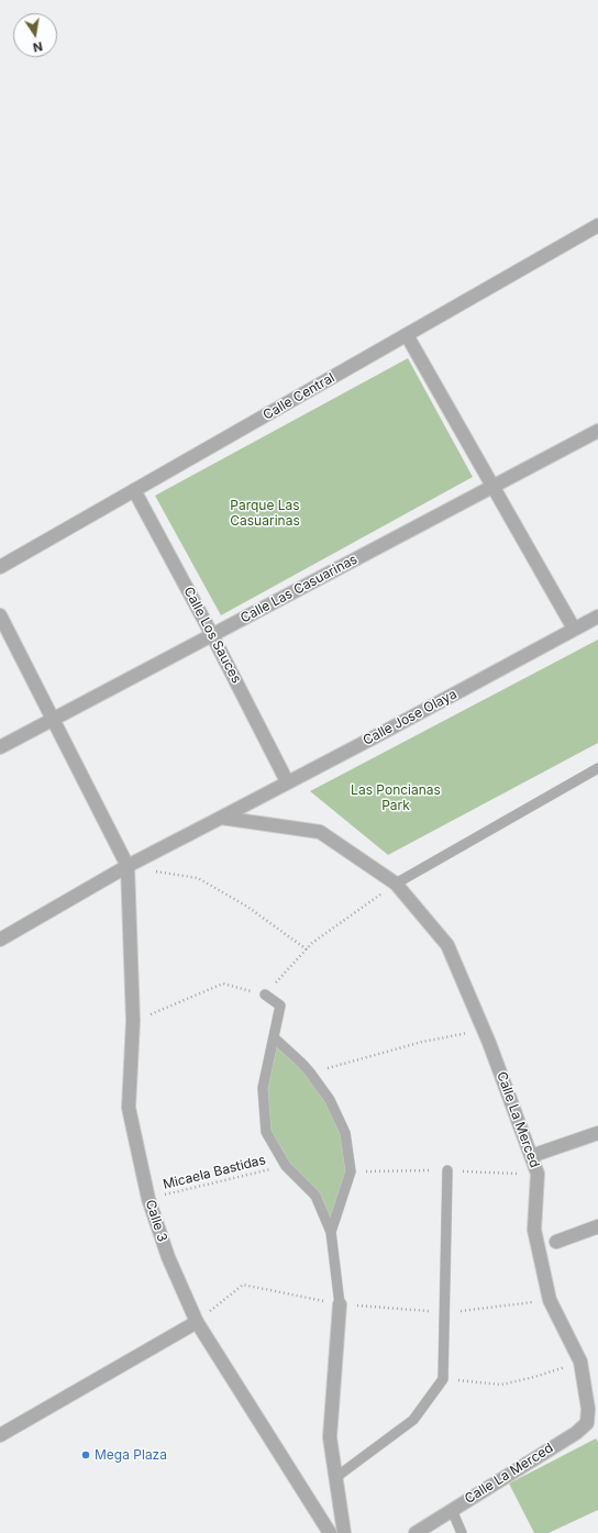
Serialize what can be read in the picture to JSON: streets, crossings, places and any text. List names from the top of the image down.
{
  "streets": {
    "street": [
      "Calle Central",
      "Calle Las Casuarinas",
      "Calle Los Sauces",
      "Calle Jose Olaya",
      "Calle La Merced",
      "Calle 3"
    ],
    "path": ["Micaela Bastidas"]
  },
  "crossings": [
    ["Calle Central", "Calle Los Sauces"],
    ["Calle Las Casuarinas", "Calle Los Sauces"],
    ["Calle Los Sauces", "Calle Jose Olaya"],
    ["Calle Jose Olaya", "Calle La Merced"],
    ["Calle Jose Olaya", "Calle 3"],
    ["Micaela Bastidas", "Calle 3"]
  ],
  "parks": ["Parque Las Casuarinas", "Las Poncianas Park"],
  "places": ["Mega Plaza"],
  "north": "bottom"
}
